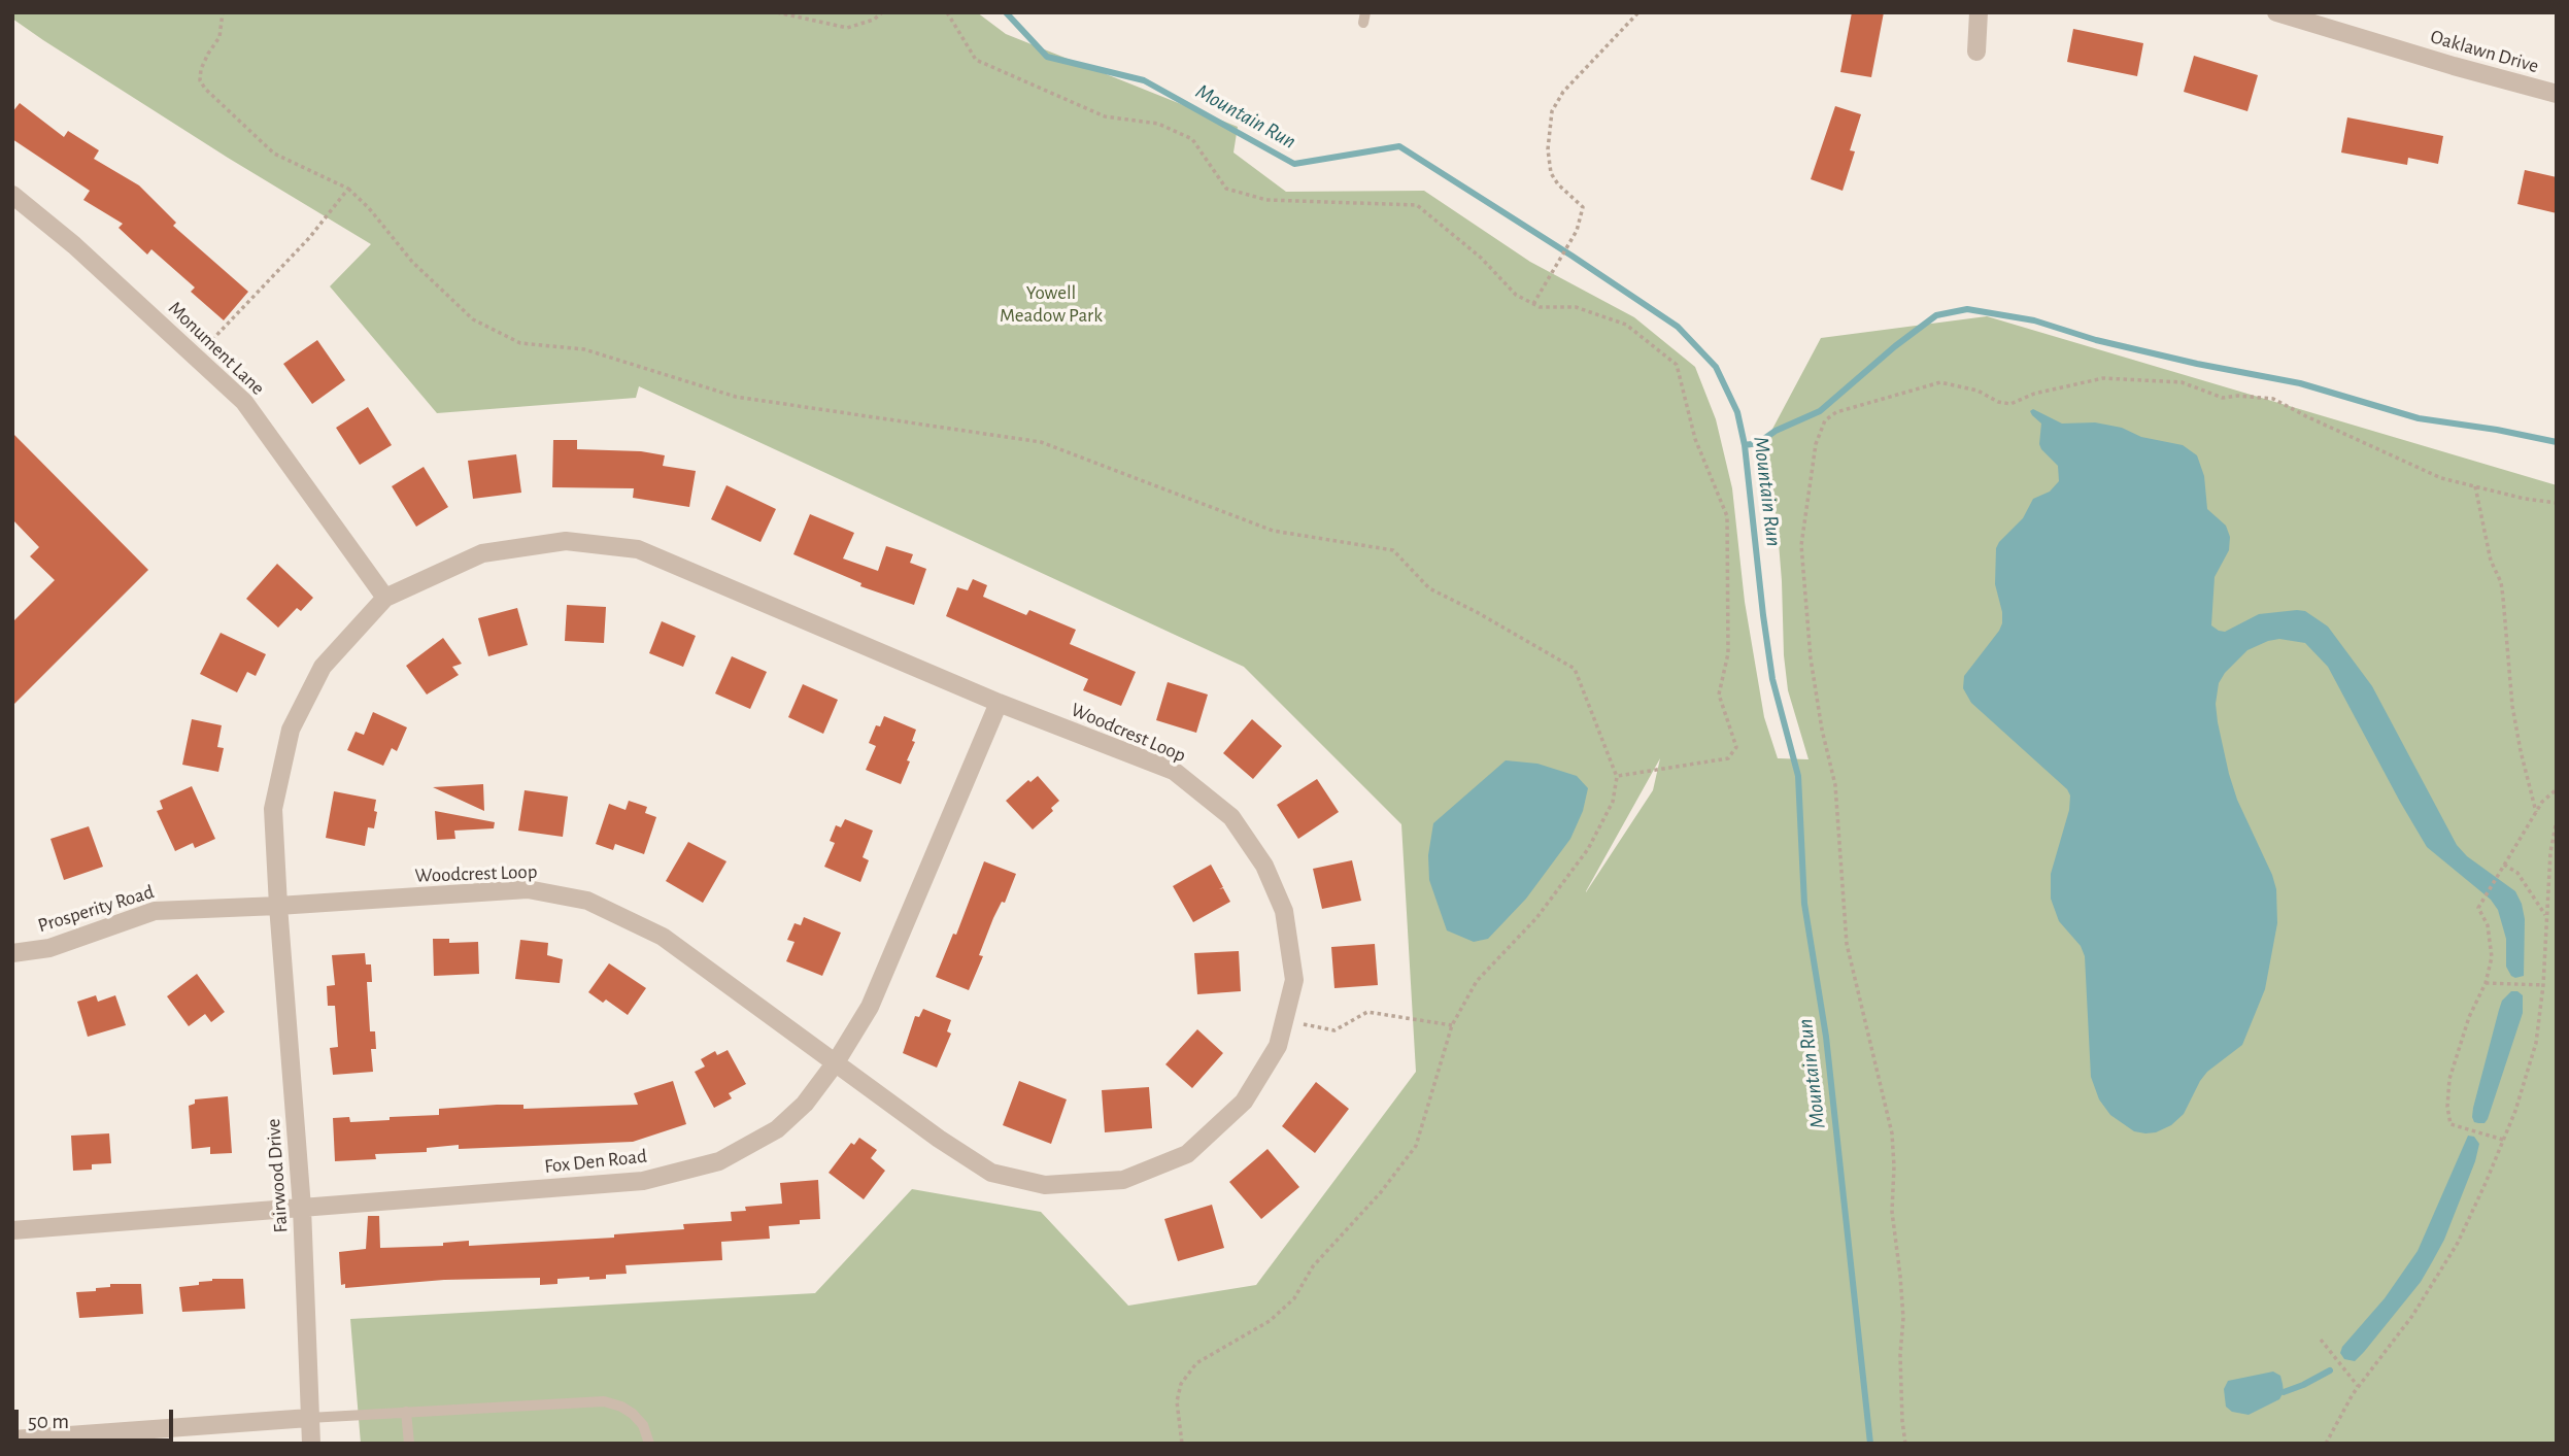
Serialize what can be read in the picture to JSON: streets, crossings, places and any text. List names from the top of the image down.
{
  "streets": {
    "street": [
      "Oaklawn Drive",
      "Monument Lane",
      "Woodcrest Loop",
      "Prosperity Road",
      "Fox Den Road",
      "Fairwood Drive"
    ]
  },
  "crossings": [
    ["Monument Lane", "Woodcrest Loop"],
    ["Woodcrest Loop", "Prosperity Road"],
    ["Woodcrest Loop", "Fox Den Road"],
    ["Woodcrest Loop", "Fairwood Drive"],
    ["Prosperity Road", "Fairwood Drive"],
    ["Fox Den Road", "Fairwood Drive"]
  ],
  "water": ["Mountain Run"],
  "parks": ["Yowell Meadow Park"],
  "scale_bar": "50 m"
}
